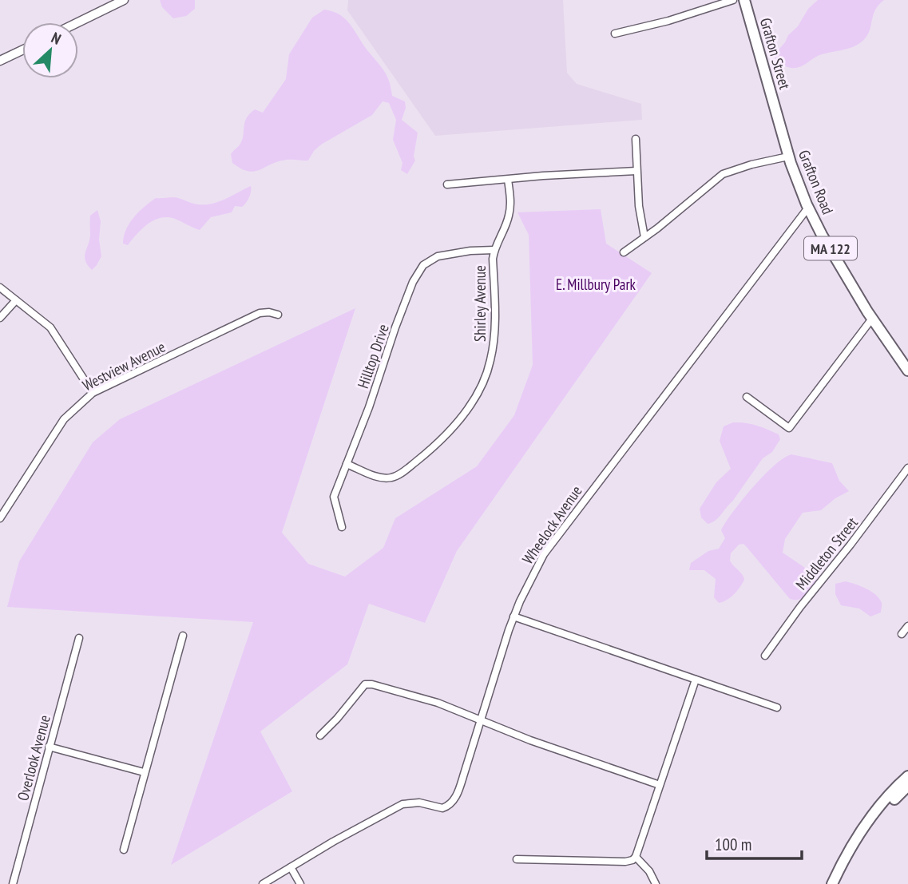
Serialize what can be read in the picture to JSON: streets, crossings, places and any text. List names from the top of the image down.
{
  "streets": {
    "highway": ["Grafton Street", "Grafton Road", "MA 122"],
    "street": [
      "Shirley Avenue",
      "Hilltop Drive",
      "Westview Avenue",
      "Wheelock Avenue",
      "Middleton Street",
      "Overlook Avenue"
    ]
  },
  "crossings": [
    ["Grafton Street", "Grafton Road"],
    ["Grafton Road", "Wheelock Avenue"],
    ["Shirley Avenue", "Hilltop Drive"]
  ],
  "parks": ["E. Millbury Park"],
  "scale_bar": "100 m",
  "north": "top right"
}
